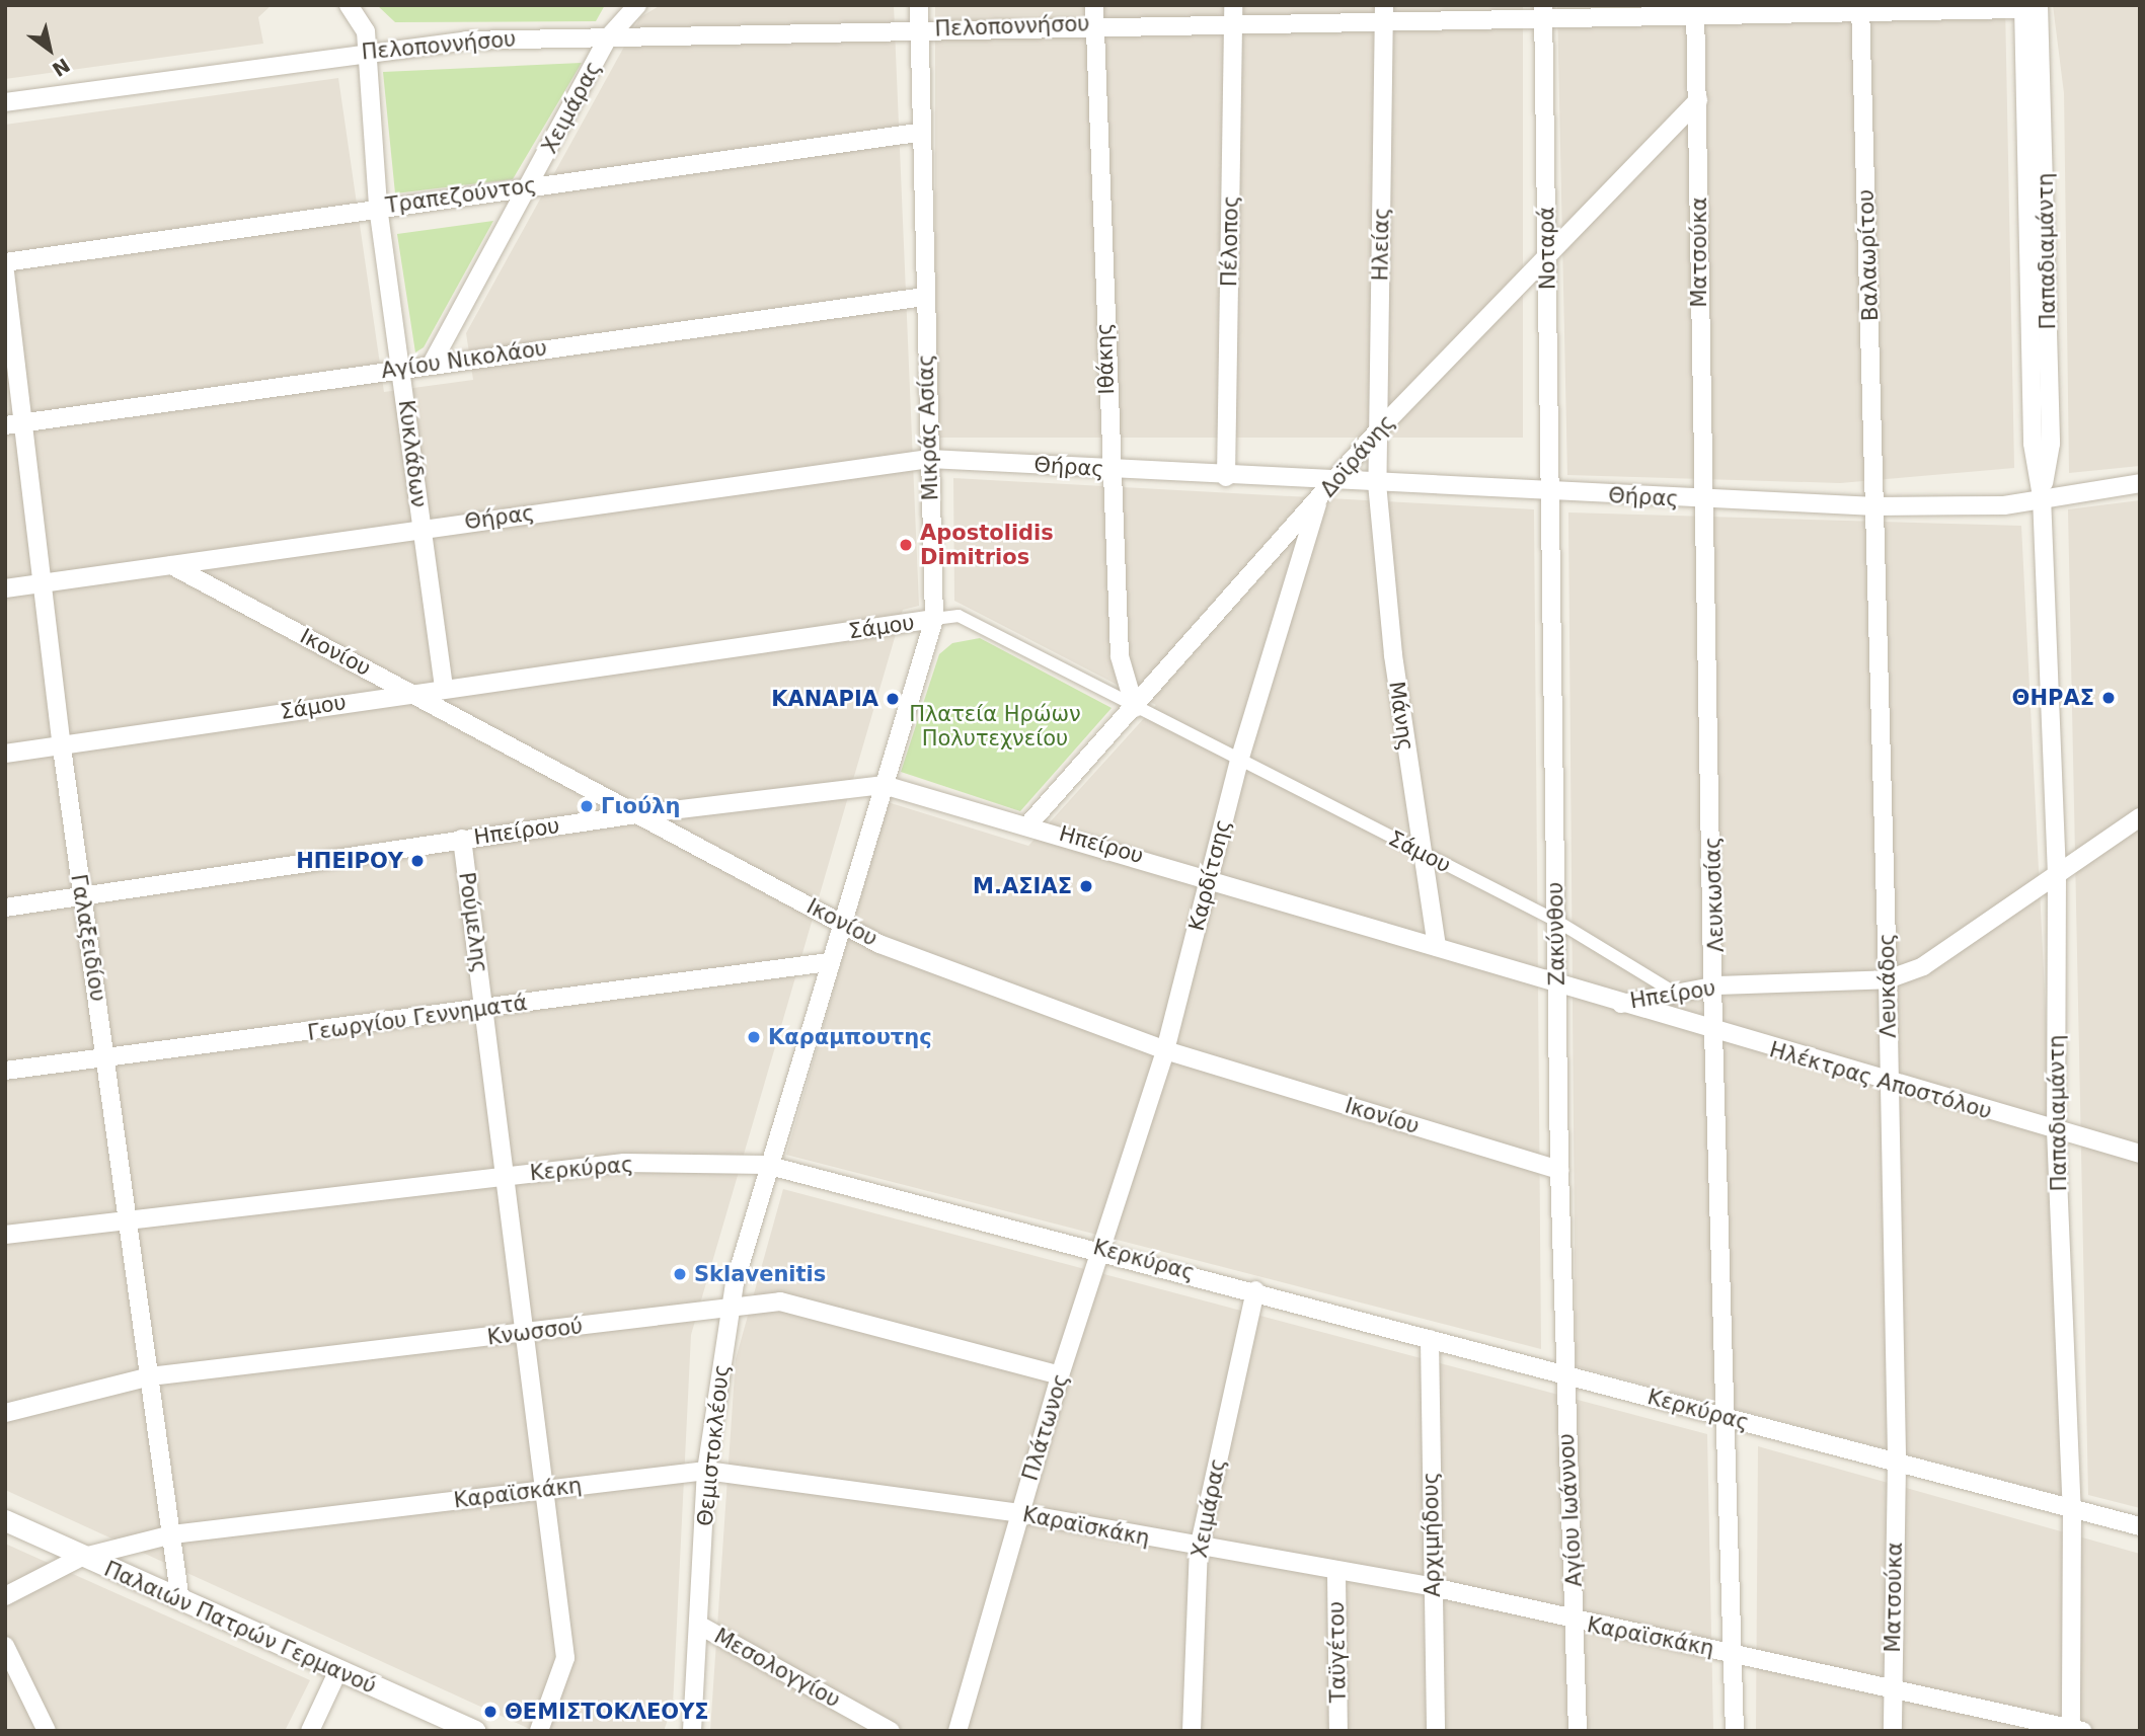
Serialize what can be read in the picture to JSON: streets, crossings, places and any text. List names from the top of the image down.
{
  "streets": {
    "street": [
      "Πελοποννήσου",
      "Χειμάρας",
      "Τραπεζούντος",
      "Πέλοπος",
      "Ηλείας",
      "Νοταρά",
      "Παπαδιαμάντη",
      "Ματσούκα",
      "Βαλαωρίτου",
      "Ιθάκης",
      "Αγίου Νικολάου",
      "Μικράς Ασίας",
      "Κυκλάδων",
      "Δοϊράνης",
      "Θήρας",
      "Σάμου",
      "Ικονίου",
      "Μάνης",
      "Ηπείρου",
      "Καρδίτσης",
      "Λευκωσίας",
      "Ρούμελης",
      "Ζακύνθου",
      "Γαλαξειδίου",
      "Λeυκάδος",
      "Γεωργίου Γεννηματά",
      "Ηλέκτρας Αποστόλου",
      "Κερκύρας",
      "Κνωσσού",
      "Πλάτωνος",
      "Θεμιστοκλέους",
      "Καραϊσκάκη",
      "Αγίου Ιωάννου",
      "Αρχιμήδους",
      "Παλαιών Πατρών Γερμανού",
      "Ταϋγέτου",
      "Μεσολογγίου"
    ]
  },
  "crossings": [
    ["Πελοποννήσου", "Χειμάρας"],
    ["Πελοποννήσου", "Πέλοπος"],
    ["Πελοποννήσου", "Ηλείας"],
    ["Πελοποννήσου", "Νοταρά"],
    ["Πελοποννήσου", "Παπαδιαμάντη"],
    ["Πελοποννήσου", "Ματσούκα"],
    ["Πελοποννήσου", "Βαλαωρίτου"],
    ["Πελοποννήσου", "Ιθάκης"],
    ["Πελοποννήσου", "Μικράς Ασίας"],
    ["Πελοποννήσου", "Κυκλάδων"],
    ["Χειμάρας", "Τραπεζούντος"],
    ["Χειμάρας", "Αγίου Νικολάου"],
    ["Χειμάρας", "Κερκύρας"],
    ["Χειμάρας", "Καραϊσκάκη"],
    ["Τραπεζούντος", "Μικράς Ασίας"],
    ["Τραπεζούντος", "Κυκλάδων"],
    ["Πέλοπος", "Θήρας"],
    ["Ηλείας", "Δοϊράνης"],
    ["Ηλείας", "Θήρας"],
    ["Ηλείας", "Μάνης"],
    ["Νοταρά", "Δοϊράνης"],
    ["Νοταρά", "Θήρας"],
    ["Νοταρά", "Ζακύνθου"],
    ["Παπαδιαμάντη", "Θήρας"],
    ["Παπαδιαμάντη", "Ηπείρου"],
    ["Παπαδιαμάντη", "Ηλέκτρας Αποστόλου"],
    ["Παπαδιαμάντη", "Κερκύρας"],
    ["Παπαδιαμάντη", "Καραϊσκάκη"],
    ["Ματσούκα", "Δοϊράνης"],
    ["Ματσούκα", "Θήρας"],
    ["Ματσούκα", "Λευκωσίας"],
    ["Ματσούκα", "Λeυκάδος"],
    ["Ματσούκα", "Κερκύρας"],
    ["Ματσούκα", "Καραϊσκάκη"],
    ["Βαλαωρίτου", "Θήρας"],
    ["Βαλαωρίτου", "Λeυκάδος"],
    ["Ιθάκης", "Δοϊράνης"],
    ["Ιθάκης", "Θήρας"],
    ["Ιθάκης", "Σάμου"],
    ["Αγίου Νικολάου", "Μικράς Ασίας"],
    ["Αγίου Νικολάου", "Κυκλάδων"],
    ["Αγίου Νικολάου", "Γαλαξειδίου"],
    ["Μικράς Ασίας", "Θήρας"],
    ["Μικράς Ασίας", "Σάμου"],
    ["Μικράς Ασίας", "Ικονίου"],
    ["Μικράς Ασίας", "Ηπείρου"],
    ["Μικράς Ασίας", "Γεωργίου Γεννηματά"],
    ["Μικράς Ασίας", "Κερκύρας"],
    ["Μικράς Ασίας", "Θεμιστοκλέους"],
    ["Κυκλάδων", "Θήρας"],
    ["Κυκλάδων", "Σάμου"],
    ["Δοϊράνης", "Θήρας"],
    ["Δοϊράνης", "Σάμου"],
    ["Δοϊράνης", "Ηπείρου"],
    ["Δοϊράνης", "Καρδίτσης"],
    ["Θήρας", "Ικονίου"],
    ["Θήρας", "Μάνης"],
    ["Θήρας", "Λευκωσίας"],
    ["Θήρας", "Ζακύνθου"],
    ["Θήρας", "Γαλαξειδίου"],
    ["Θήρας", "Λeυκάδος"],
    ["Σάμου", "Ικονίου"],
    ["Σάμου", "Μάνης"],
    ["Σάμου", "Ηπείρου"],
    ["Σάμου", "Καρδίτσης"],
    ["Σάμου", "Ζακύνθου"],
    ["Σάμου", "Γαλαξειδίου"],
    ["Ικονίου", "Ηπείρου"],
    ["Ικονίου", "Καρδίτσης"],
    ["Ικονίου", "Ζακύνθου"],
    ["Μάνης", "Ηπείρου"],
    ["Ηπείρου", "Καρδίτσης"],
    ["Ηπείρου", "Λευκωσίας"],
    ["Ηπείρου", "Ρούμελης"],
    ["Ηπείρου", "Ζακύνθου"],
    ["Ηπείρου", "Γαλαξειδίου"],
    ["Ηπείρου", "Λeυκάδος"],
    ["Ηπείρου", "Ηλέκτρας Αποστόλου"],
    ["Καρδίτσης", "Κερκύρας"],
    ["Καρδίτσης", "Πλάτωνος"],
    ["Λευκωσίας", "Ηλέκτρας Αποστόλου"],
    ["Λευκωσίας", "Κερκύρας"],
    ["Λευκωσίας", "Καραϊσκάκη"],
    ["Ρούμελης", "Γεωργίου Γεννηματά"],
    ["Ρούμελης", "Κερκύρας"],
    ["Ρούμελης", "Κνωσσού"],
    ["Ρούμελης", "Καραϊσκάκη"],
    ["Ζακύνθου", "Κερκύρας"],
    ["Ζακύνθου", "Αγίου Ιωάννου"],
    ["Γαλαξειδίου", "Γεωργίου Γεννηματά"],
    ["Γαλαξειδίου", "Κερκύρας"],
    ["Γαλαξειδίου", "Κνωσσού"],
    ["Γαλαξειδίου", "Καραϊσκάκη"],
    ["Γαλαξειδίου", "Παλαιών Πατρών Γερμανού"],
    ["Λeυκάδος", "Ηλέκτρας Αποστόλου"],
    ["Λeυκάδος", "Κερκύρας"],
    ["Κερκύρας", "Πλάτωνος"],
    ["Κερκύρας", "Θεμιστοκλέους"],
    ["Κερκύρας", "Αγίου Ιωάννου"],
    ["Κερκύρας", "Αρχιμήδους"],
    ["Κνωσσού", "Πλάτωνος"],
    ["Κνωσσού", "Θεμιστοκλέους"],
    ["Πλάτωνος", "Καραϊσκάκη"],
    ["Θεμιστοκλέους", "Καραϊσκάκη"],
    ["Θεμιστοκλέους", "Μεσολογγίου"],
    ["Καραϊσκάκη", "Αγίου Ιωάννου"],
    ["Καραϊσκάκη", "Αρχιμήδους"],
    ["Καραϊσκάκη", "Παλαιών Πατρών Γερμανού"],
    ["Καραϊσκάκη", "Ταϋγέτου"]
  ],
  "parks": ["Πλατεία Ηρώων Πολυτεχνείου"],
  "places": [
    "Apostolidis Dimitrios",
    "ΘΗΡΑΣ",
    "ΚΑΝΑΡΙΑ",
    "Γιούλη",
    "ΗΠΕΙΡΟΥ",
    "Μ.ΑΣΙΑΣ",
    "Καραμπουτης",
    "Sklavenitis",
    "ΘΕΜΙΣΤΟΚΛΕΟΥΣ"
  ],
  "north": "bottom right"
}
